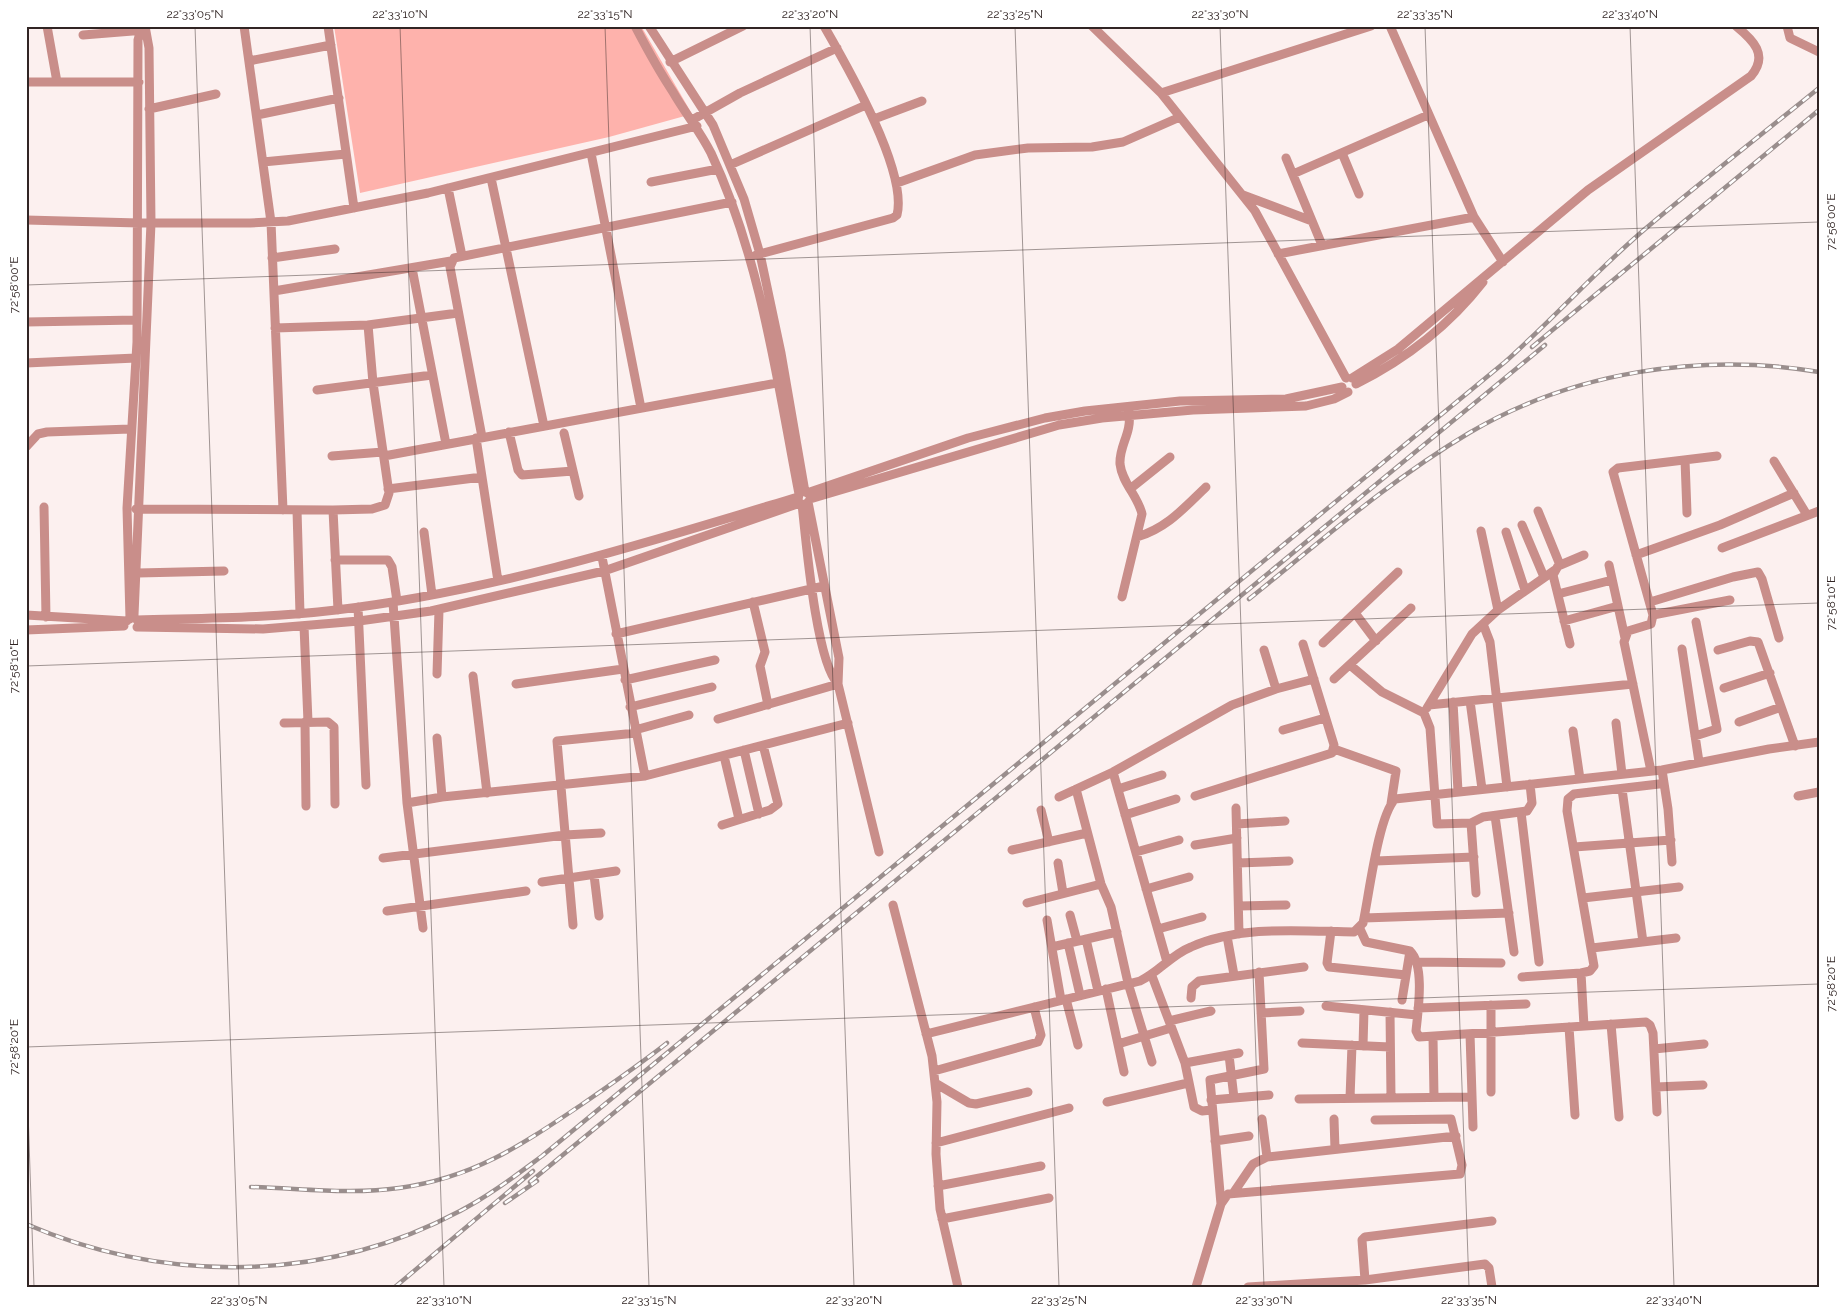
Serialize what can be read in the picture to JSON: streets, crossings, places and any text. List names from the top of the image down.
{
  "coordinates": [
    "22°33'05\"N",
    "22°33'10\"N",
    "22°33'15\"N",
    "22°33'20\"N",
    "22°33'25\"N",
    "22°33'30\"N",
    "22°33'35\"N",
    "22°33'40\"N",
    "72°58'00\"E",
    "72°58'10\"E",
    "72°58'20\"E"
  ]
}
